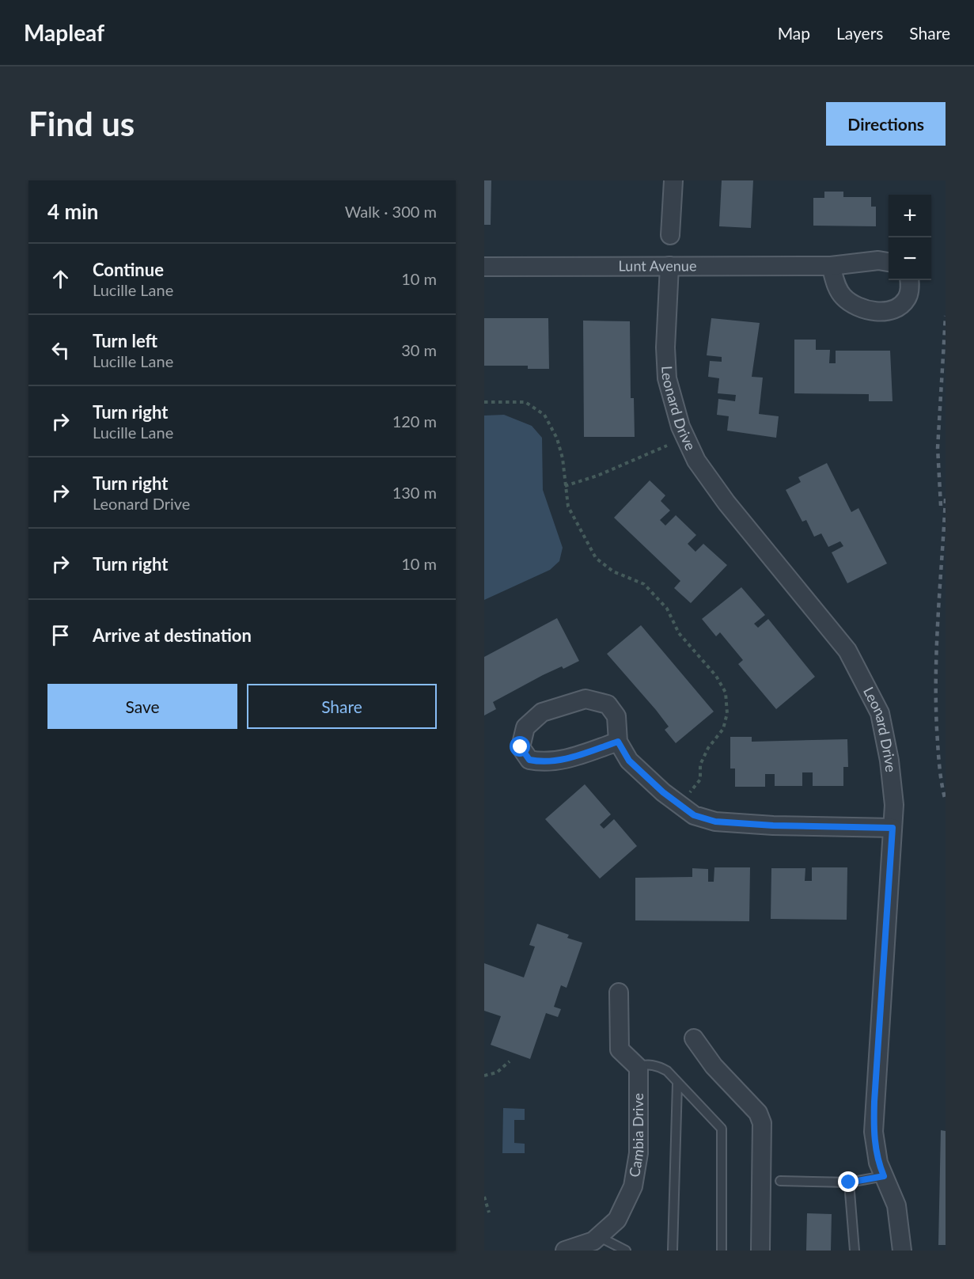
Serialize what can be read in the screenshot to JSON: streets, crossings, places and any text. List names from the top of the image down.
{
  "streets": {
    "street": ["Lunt Avenue", "Leonard Drive", "Cambia Drive"]
  },
  "crossings": [
    ["Lunt Avenue", "Leonard Drive"]
  ],
  "page": {
    "header": "Mapleaf",
    "nav": ["Map", "Layers", "Share"],
    "buttons": [
      "Directions",
      ["Save", "Share"]
    ],
    "title": "Find us",
    "heading": ["4 min", "Walk · 300 m"],
    "map_buttons": ["+", "−"],
    "list": [
      ["Continue", "Lucille Lane", "10 m"],
      ["Turn left", "Lucille Lane", "30 m"],
      ["Turn right", "Lucille Lane", "120 m"],
      ["Turn right", "Leonard Drive", "130 m"],
      ["Turn right", "10 m"],
      "Arrive at destination"
    ]
  }
}
